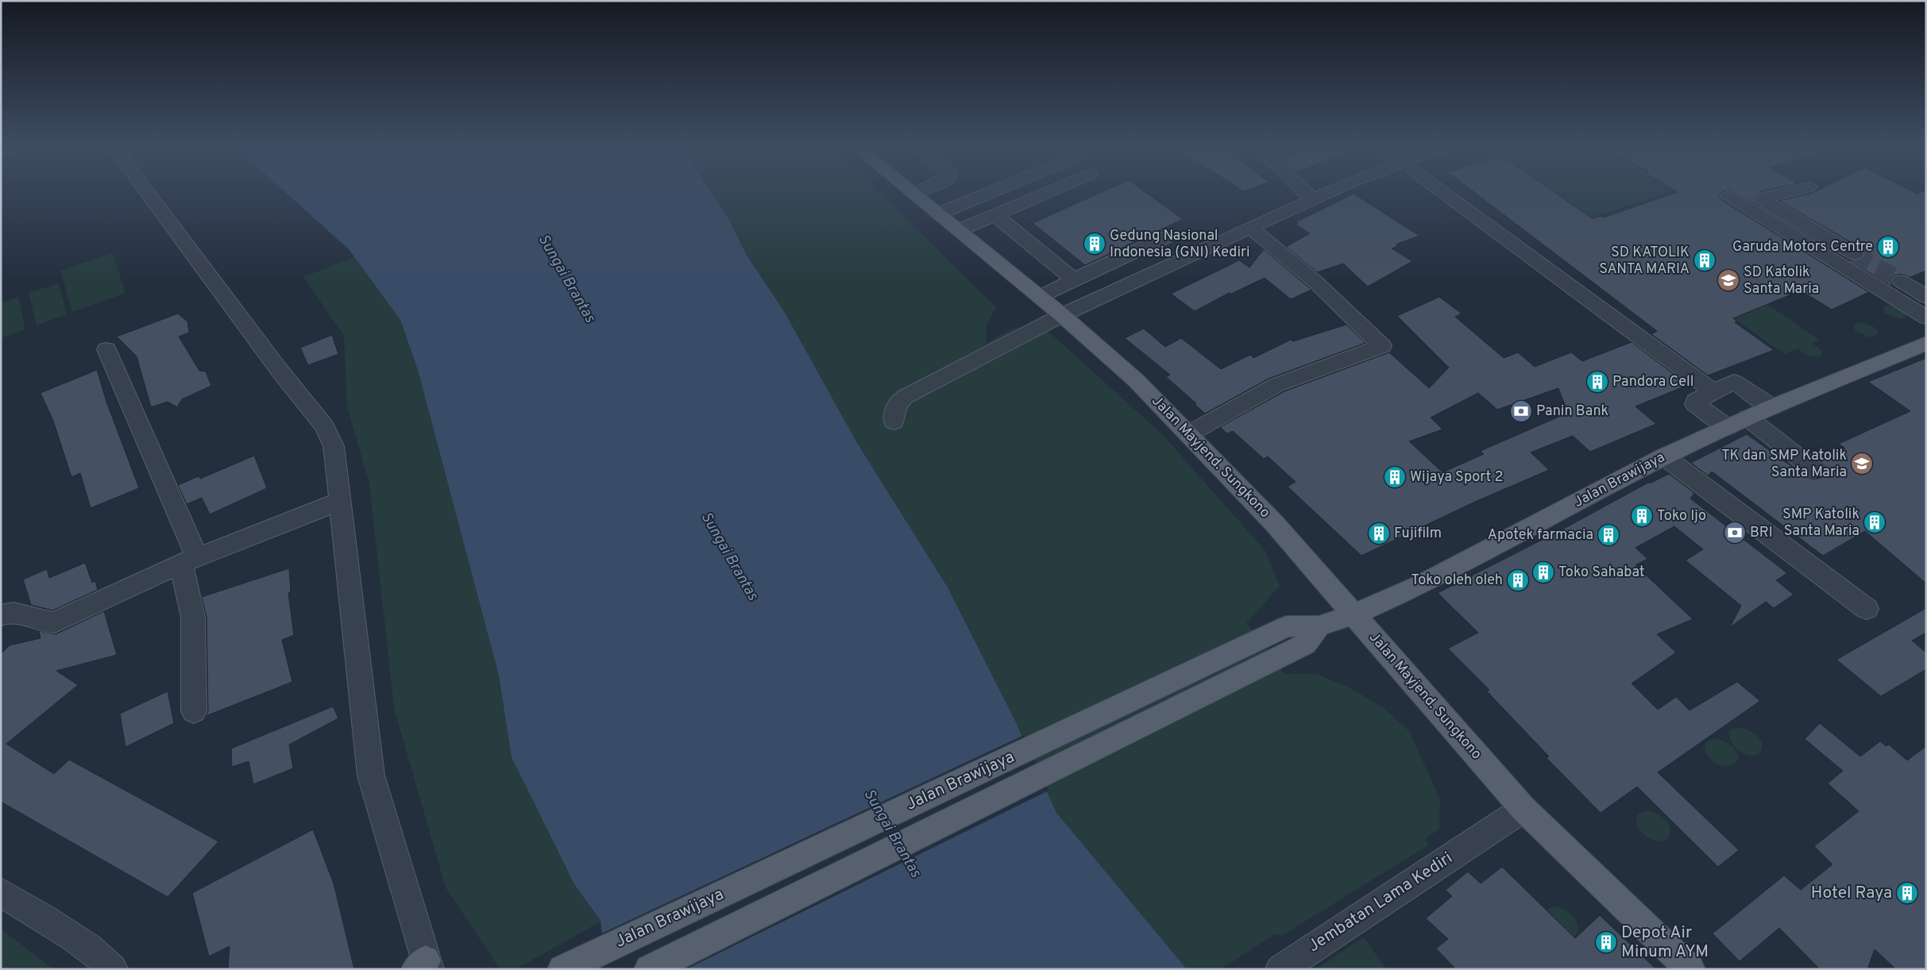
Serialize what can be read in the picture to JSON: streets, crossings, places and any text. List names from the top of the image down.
{
  "streets": {
    "main road": ["Jalan Mayjend. Sungkono", "Jalan Brawijaya"],
    "street": ["Jembatan Lama Kediri"]
  },
  "crossings": [
    ["Jalan Mayjend. Sungkono", "Jalan Brawijaya"],
    ["Jalan Mayjend. Sungkono", "Jembatan Lama Kediri"]
  ],
  "water": ["Sungai Brantas"],
  "places": {
    "building": [
      "Gedung Nasional Indonesia (GNI) Kediri",
      "Garuda Motors Centre",
      "SD KATOLIK SANTA MARIA",
      "Pandora Cell",
      "Wijaya Sport 2",
      "Toko Ijo",
      "SMP Katolik Santa Maria",
      "Fujifilm",
      "Apotek farmacia",
      "Toko Sahabat",
      "Toko oleh oleh",
      "Hotel Raya",
      "Depot Air Minum AYM"
    ],
    "school or university": ["SD Katolik Santa Maria", "TK dan SMP Katolik Santa Maria"],
    "bank": ["Panin Bank", "BRI"]
  }
}
